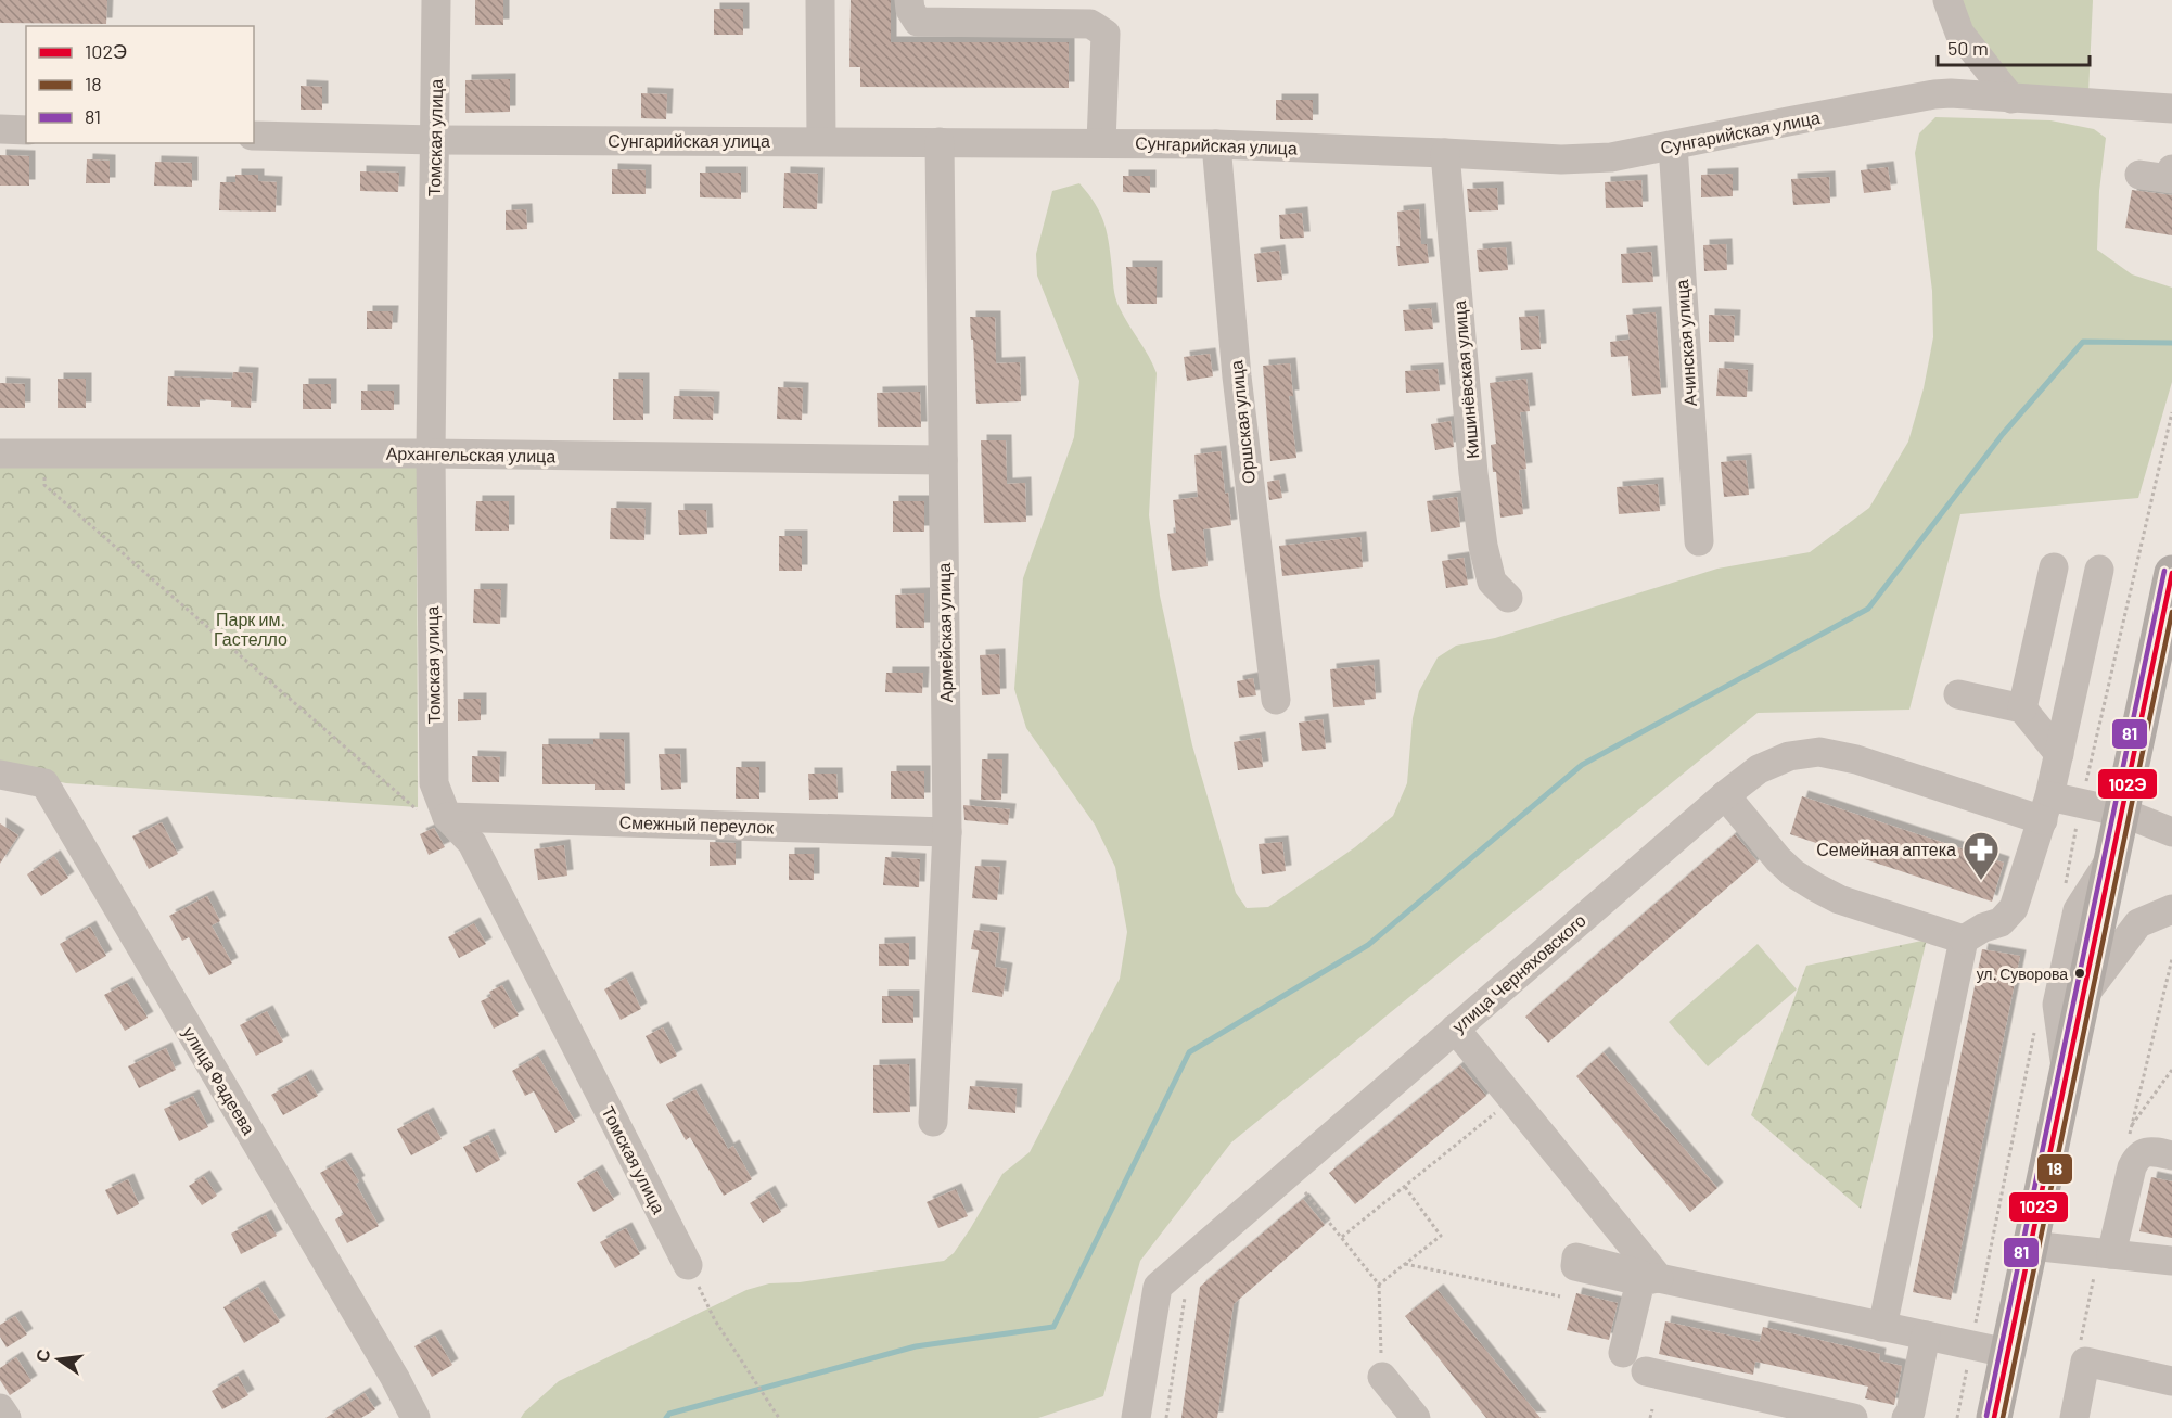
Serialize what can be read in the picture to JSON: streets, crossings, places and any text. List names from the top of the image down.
{
  "streets": {
    "street": [
      "Сунгарийская улица",
      "Томская улица",
      "Ачинская улица",
      "Кишинёвская улица",
      "Оршская улица",
      "Архангельская улица",
      "Армейская улица",
      "Смежный переулок",
      "улица Черняховского",
      "улица Фадеева"
    ]
  },
  "crossings": [
    ["Сунгарийская улица", "Томская улица"],
    ["Сунгарийская улица", "Ачинская улица"],
    ["Сунгарийская улица", "Кишинёвская улица"],
    ["Сунгарийская улица", "Оршская улица"],
    ["Сунгарийская улица", "Армейская улица"],
    ["Томская улица", "Архангельская улица"],
    ["Томская улица", "Смежный переулок"],
    ["Архангельская улица", "Армейская улица"],
    ["Армейская улица", "Смежный переулок"]
  ],
  "parks": ["Парк им. Гастелло"],
  "places": {
    "pharmacy": ["Семейная аптека"],
    "other": ["ул. Суворова"]
  },
  "lines": ["transit line 81", "transit line 102Э", "transit line 18"],
  "legend": ["102Э", "18", "81"],
  "scale_bar": "50 m",
  "north": "left"
}
